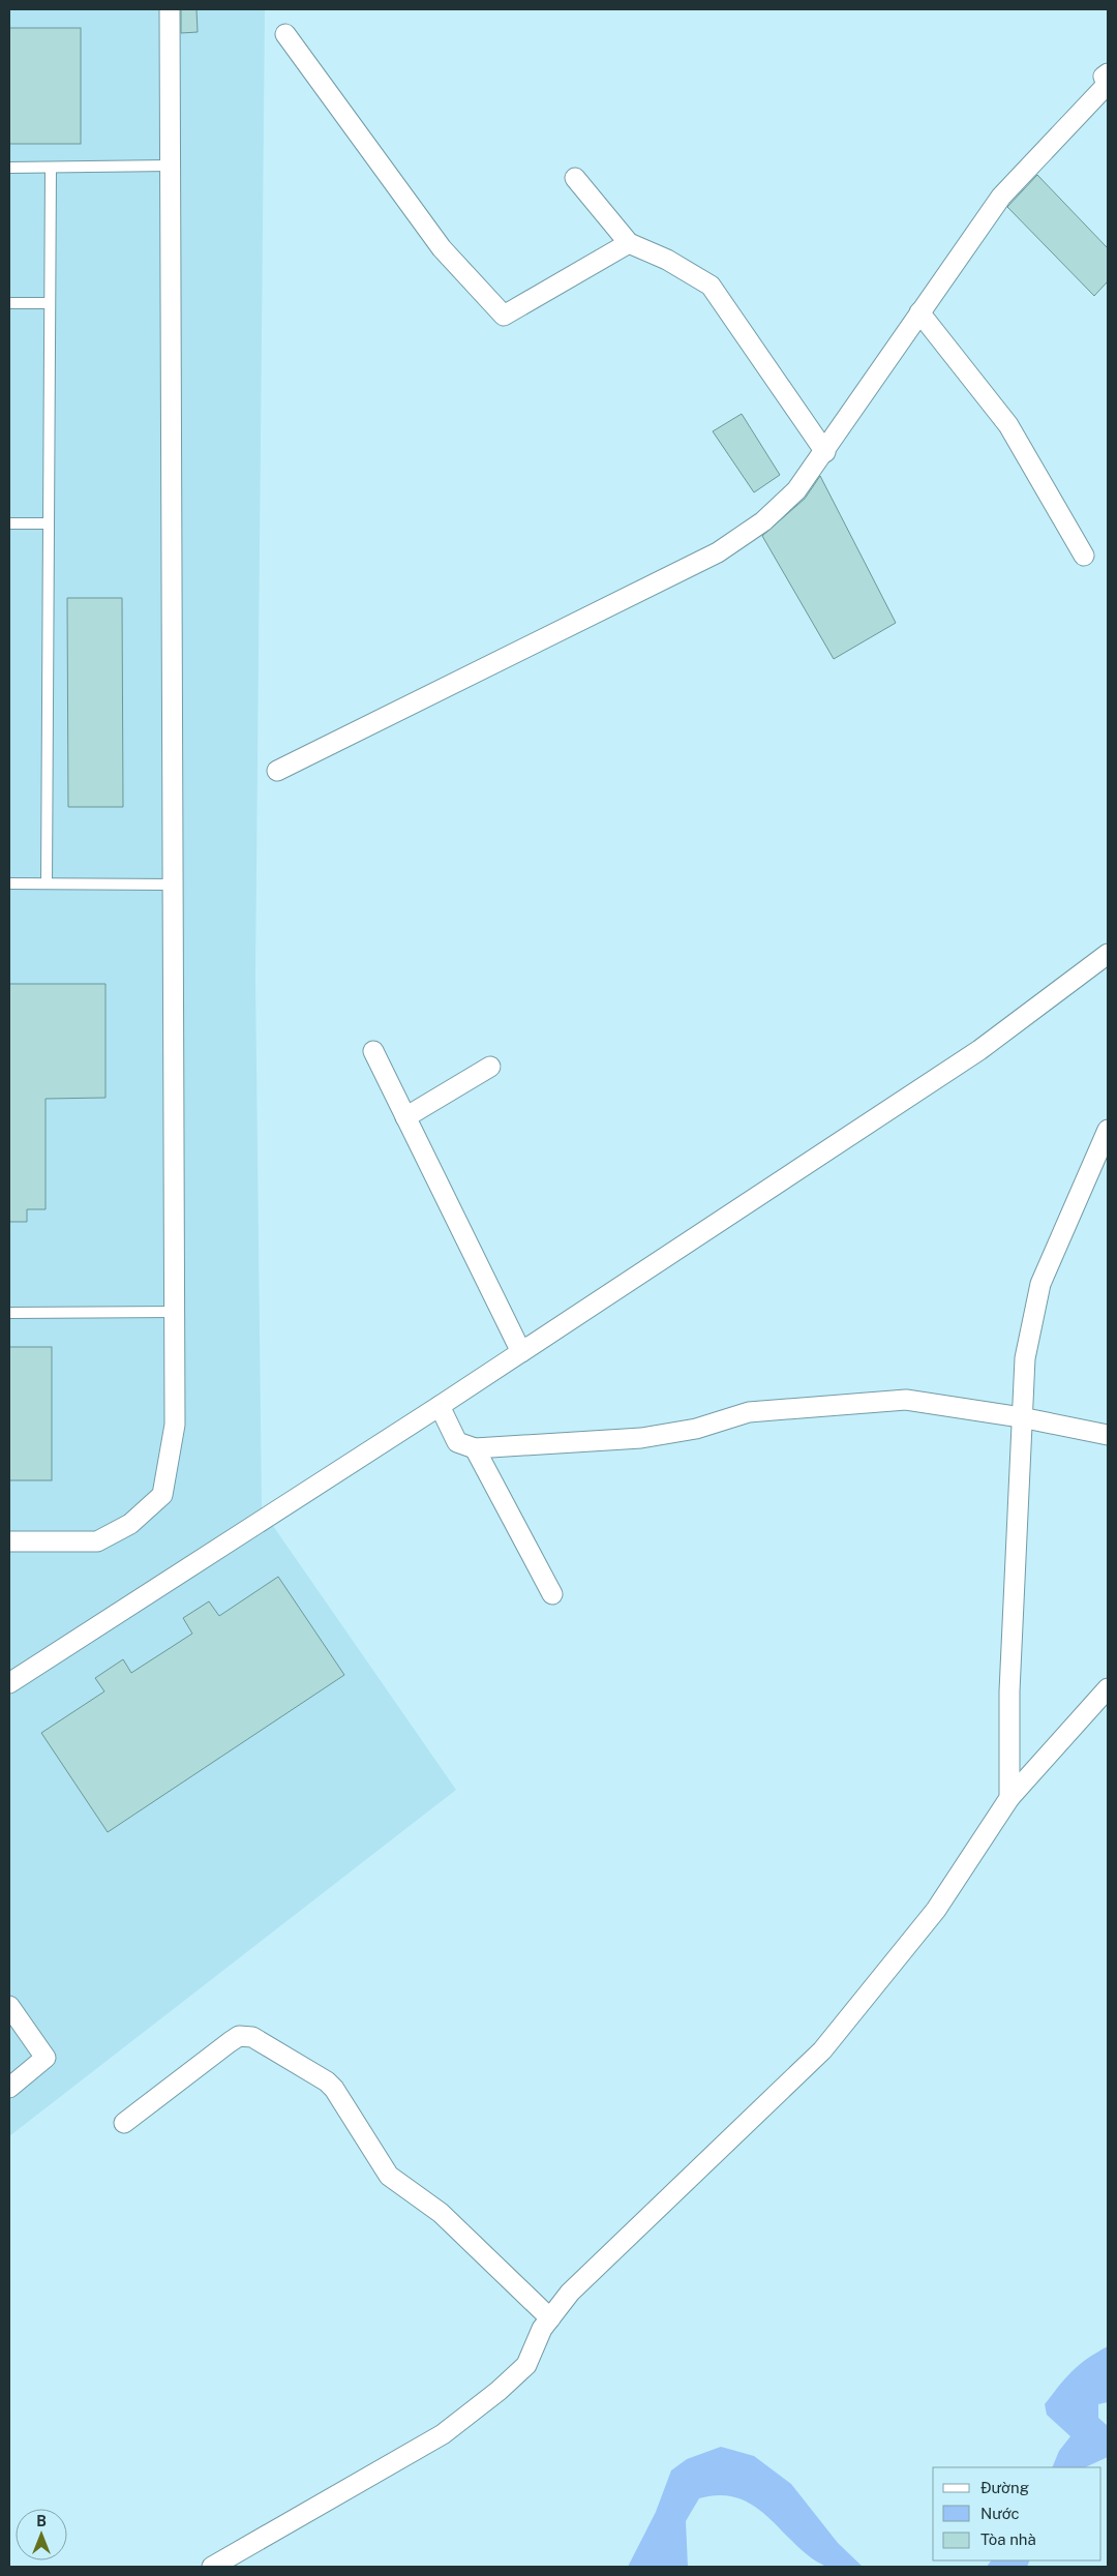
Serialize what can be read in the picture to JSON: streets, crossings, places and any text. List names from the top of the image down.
{
  "legend": ["Đường", "Nước", "Tòa nhà"],
  "north": "top"
}
